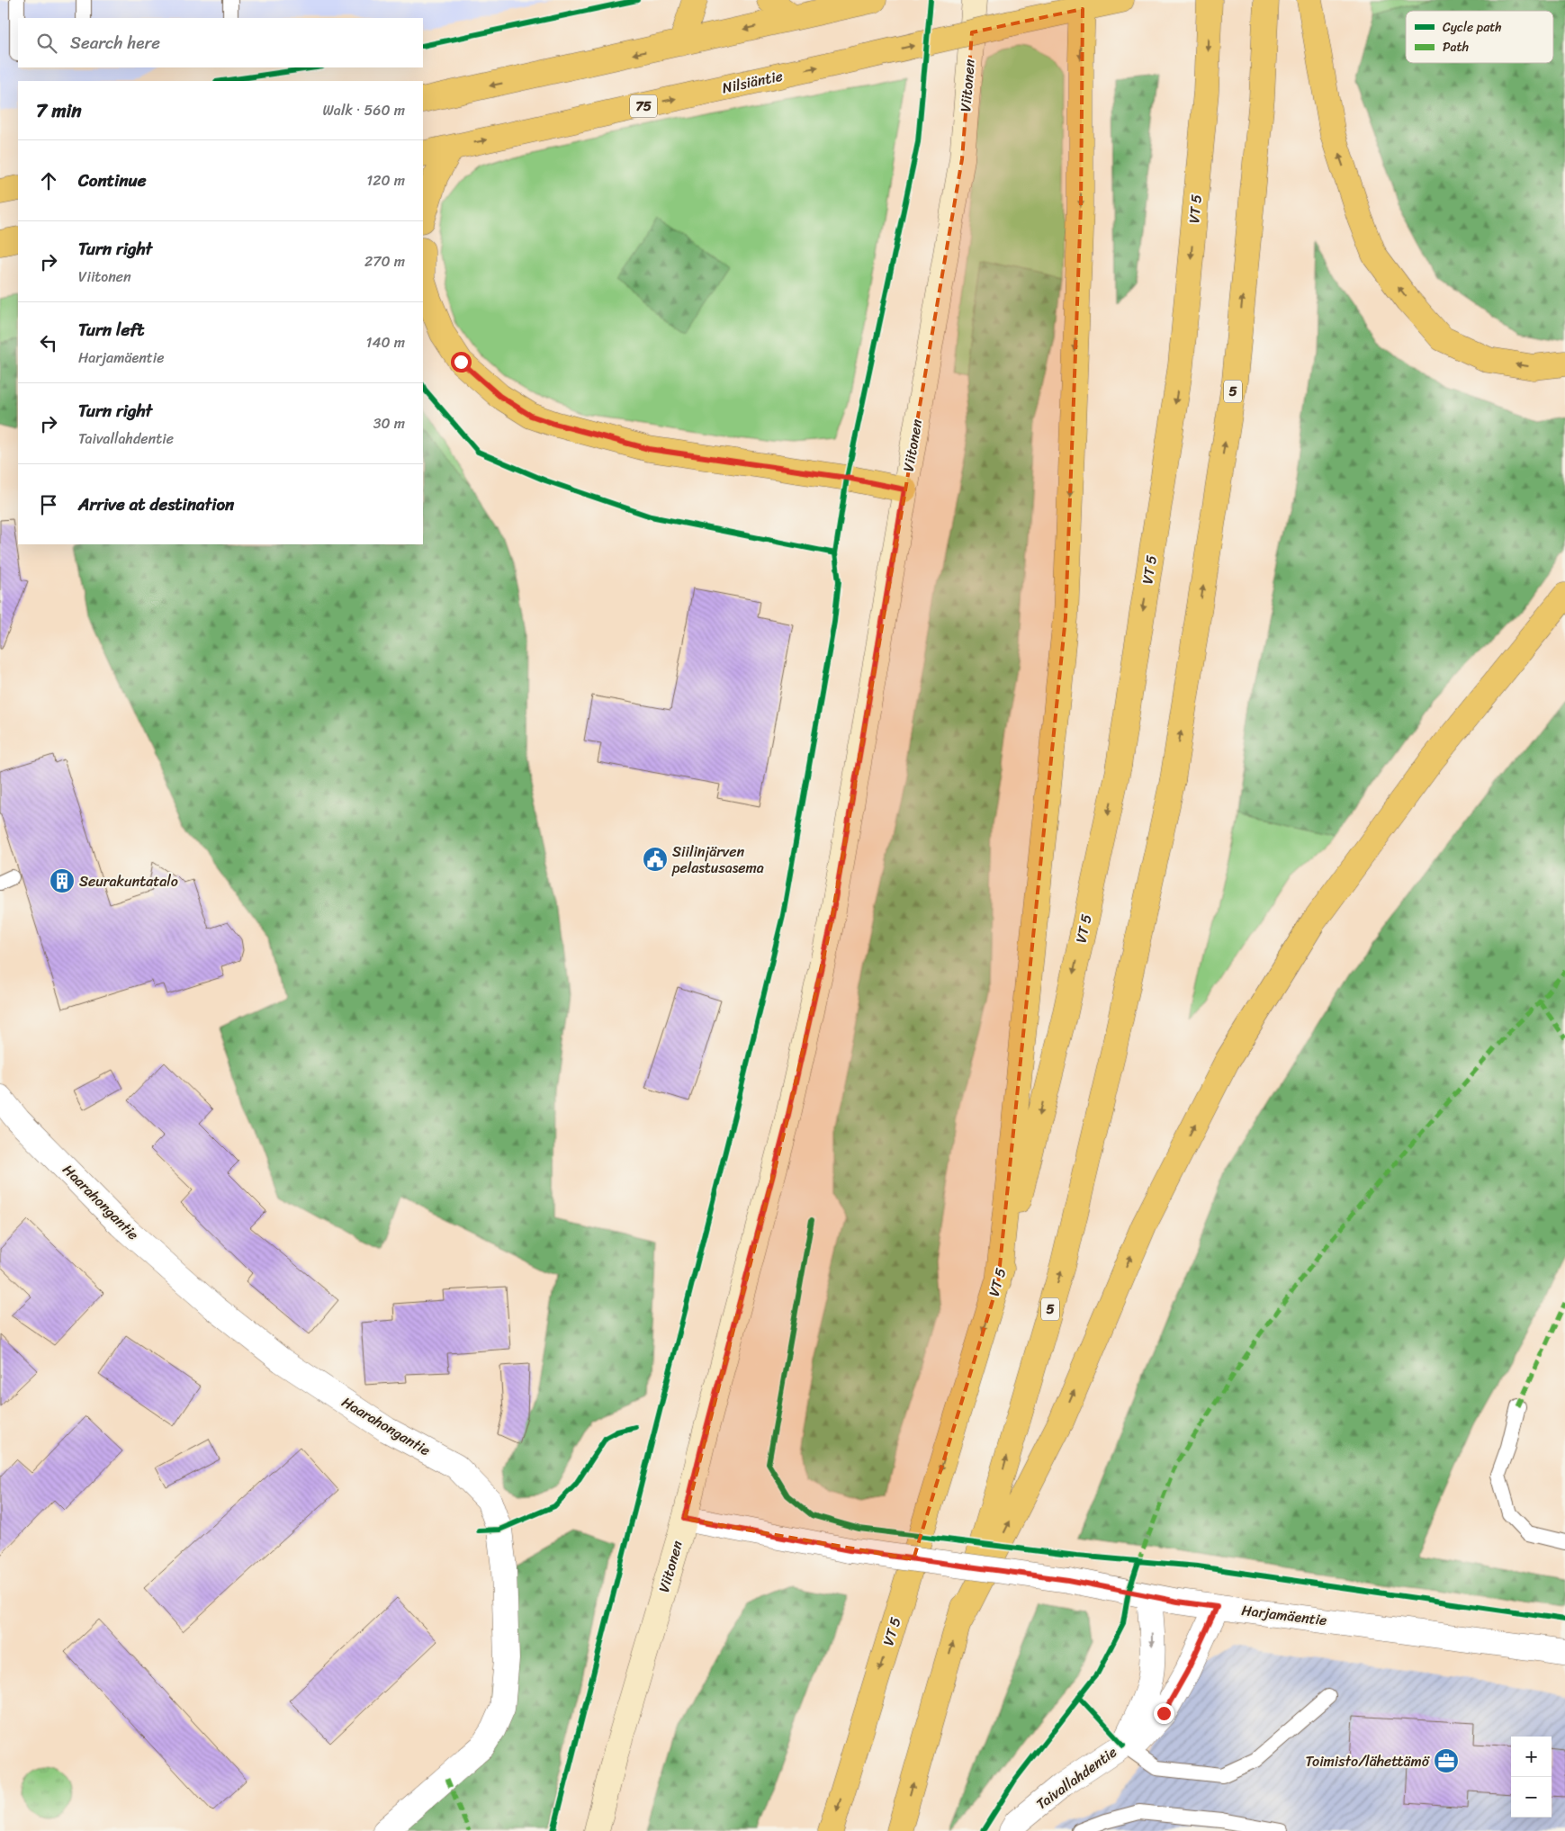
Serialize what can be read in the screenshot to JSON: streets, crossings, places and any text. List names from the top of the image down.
{
  "streets": {
    "main road": [
      "Nilsiäntie",
      "Viitonen",
      "75",
      "VT 5",
      "5"
    ],
    "street": ["Haarahongantie", "Harjamäentie", "Taivallahdentie"]
  },
  "crossings": [
    ["Nilsiäntie", "75"],
    ["Viitonen", "Harjamäentie"],
    ["Harjamäentie", "Taivallahdentie"]
  ],
  "places": {
    "public building": ["Siilinjärven pelastusasema"],
    "building": ["Seurakuntatalo"],
    "office": ["Toimisto/lähettämö"]
  },
  "legend": ["Cycle path", "Path"],
  "page": {
    "search": "Search here",
    "heading": ["7 min", "Walk · 560 m"],
    "list": [
      ["Continue", "120 m"],
      ["Turn right", "Viitonen", "270 m"],
      ["Turn left", "Harjamäentie", "140 m"],
      ["Turn right", "Taivallahdentie", "30 m"],
      "Arrive at destination"
    ],
    "map_buttons": ["+", "−"]
  }
}
